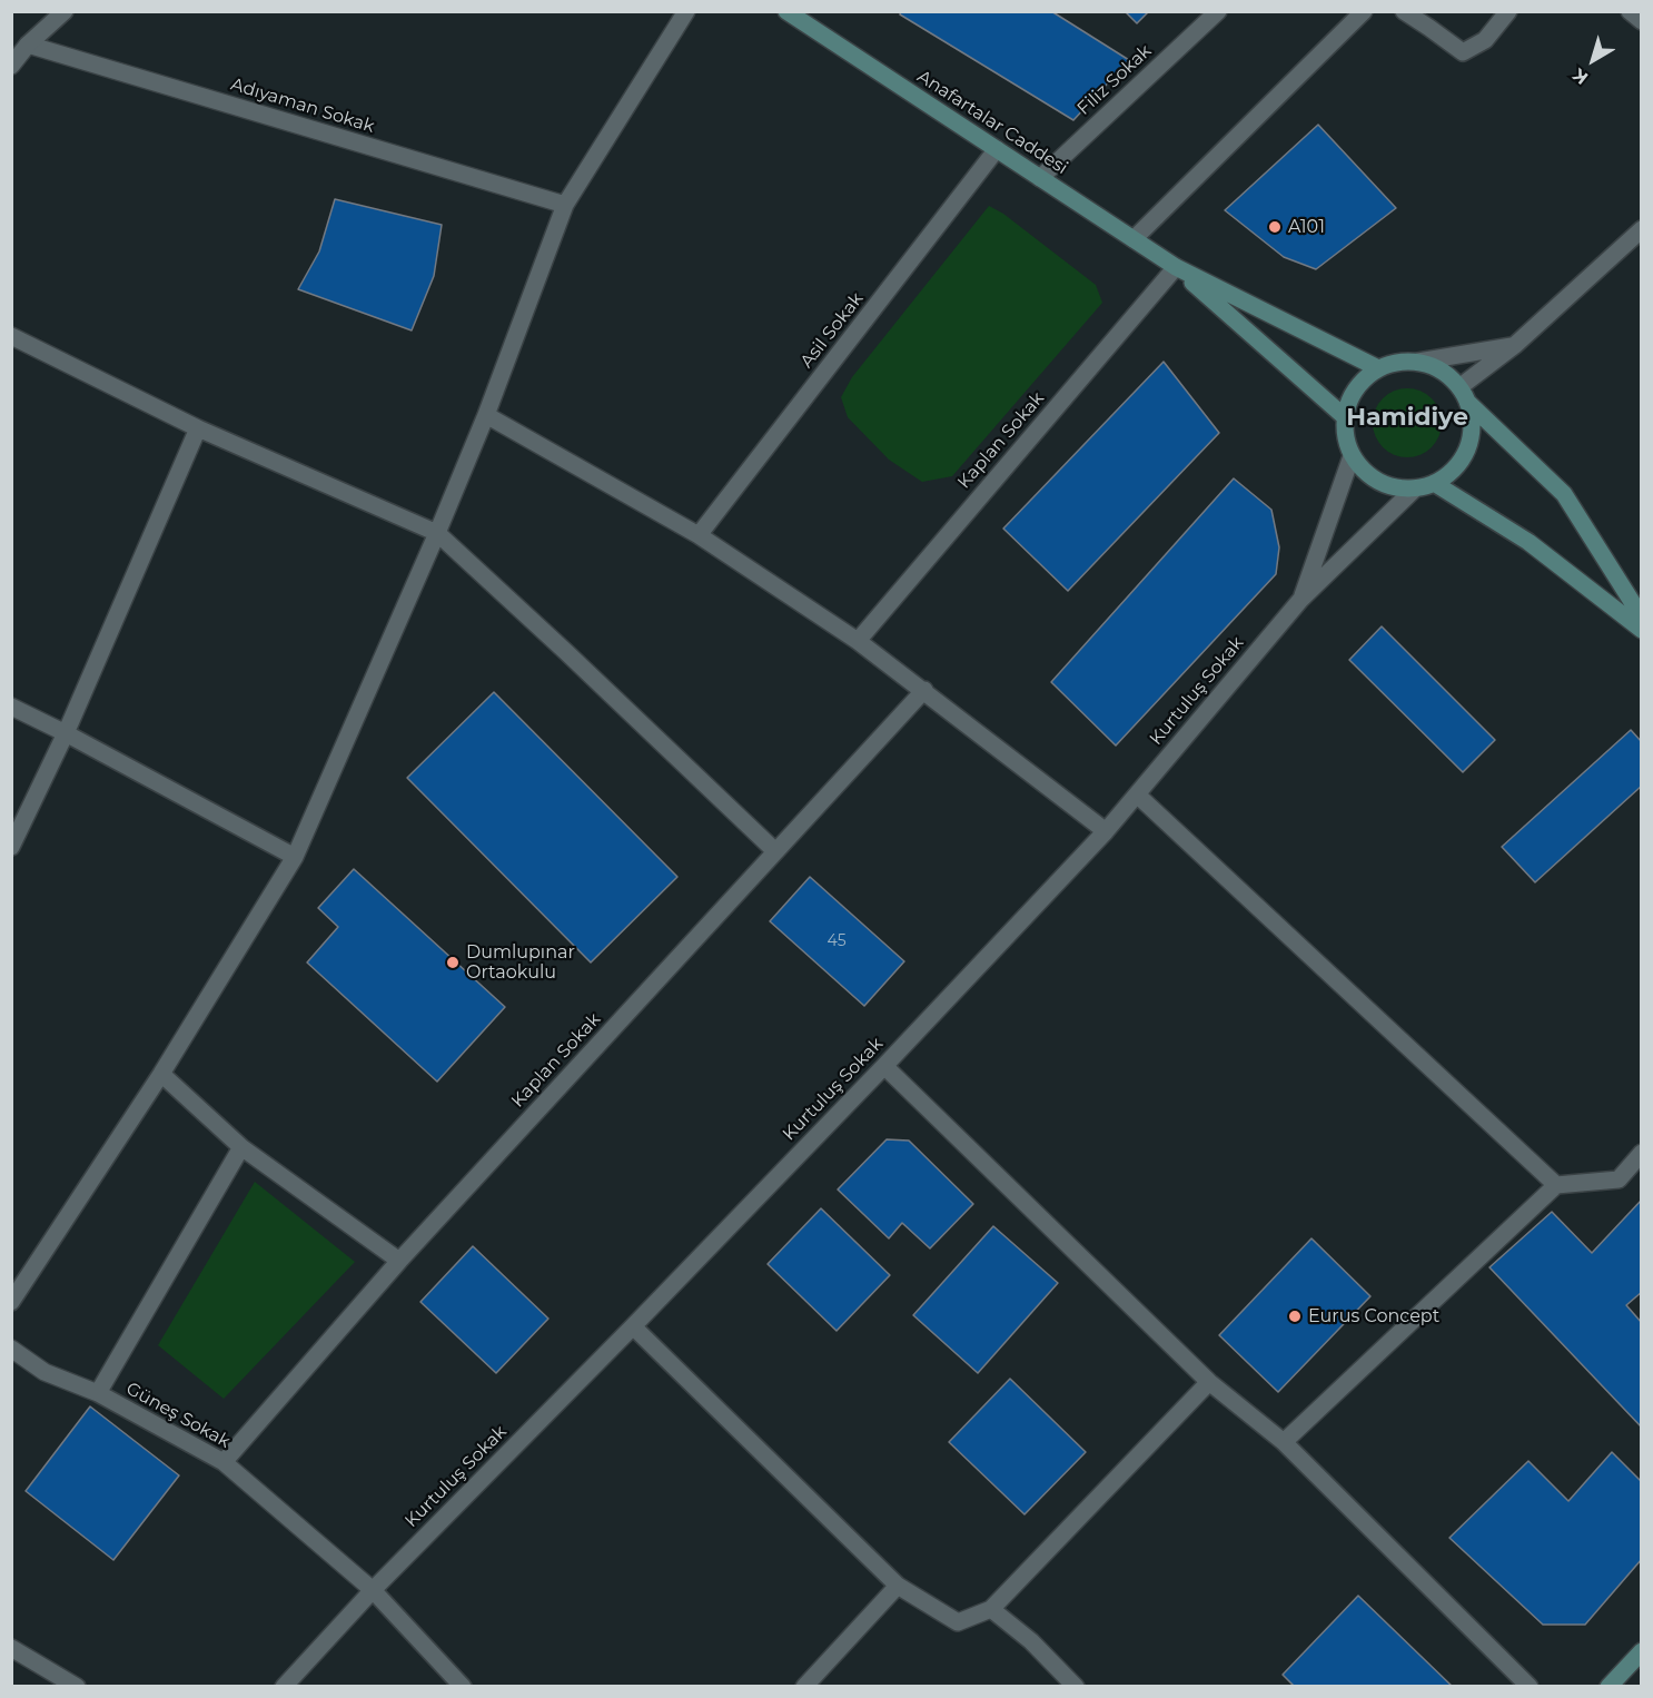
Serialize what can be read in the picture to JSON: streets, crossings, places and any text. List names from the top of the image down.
{
  "streets": {
    "main road": ["Anafartalar Caddesi"],
    "street": [
      "Filiz Sokak",
      "Adıyaman Sokak",
      "Asil Sokak",
      "Kaplan Sokak",
      "Kurtuluş Sokak",
      "Güneş Sokak"
    ]
  },
  "crossings": [
    ["Filiz Sokak", "Anafartalar Caddesi"],
    ["Anafartalar Caddesi", "Asil Sokak"],
    ["Anafartalar Caddesi", "Kaplan Sokak"],
    ["Kaplan Sokak", "Güneş Sokak"],
    ["Kurtuluş Sokak", "Güneş Sokak"]
  ],
  "districts": ["Hamidiye"],
  "places": ["A101", "Dumlupınar Ortaokulu", "Eurus Concept"],
  "house_numbers": ["45"],
  "north": "bottom left"
}
